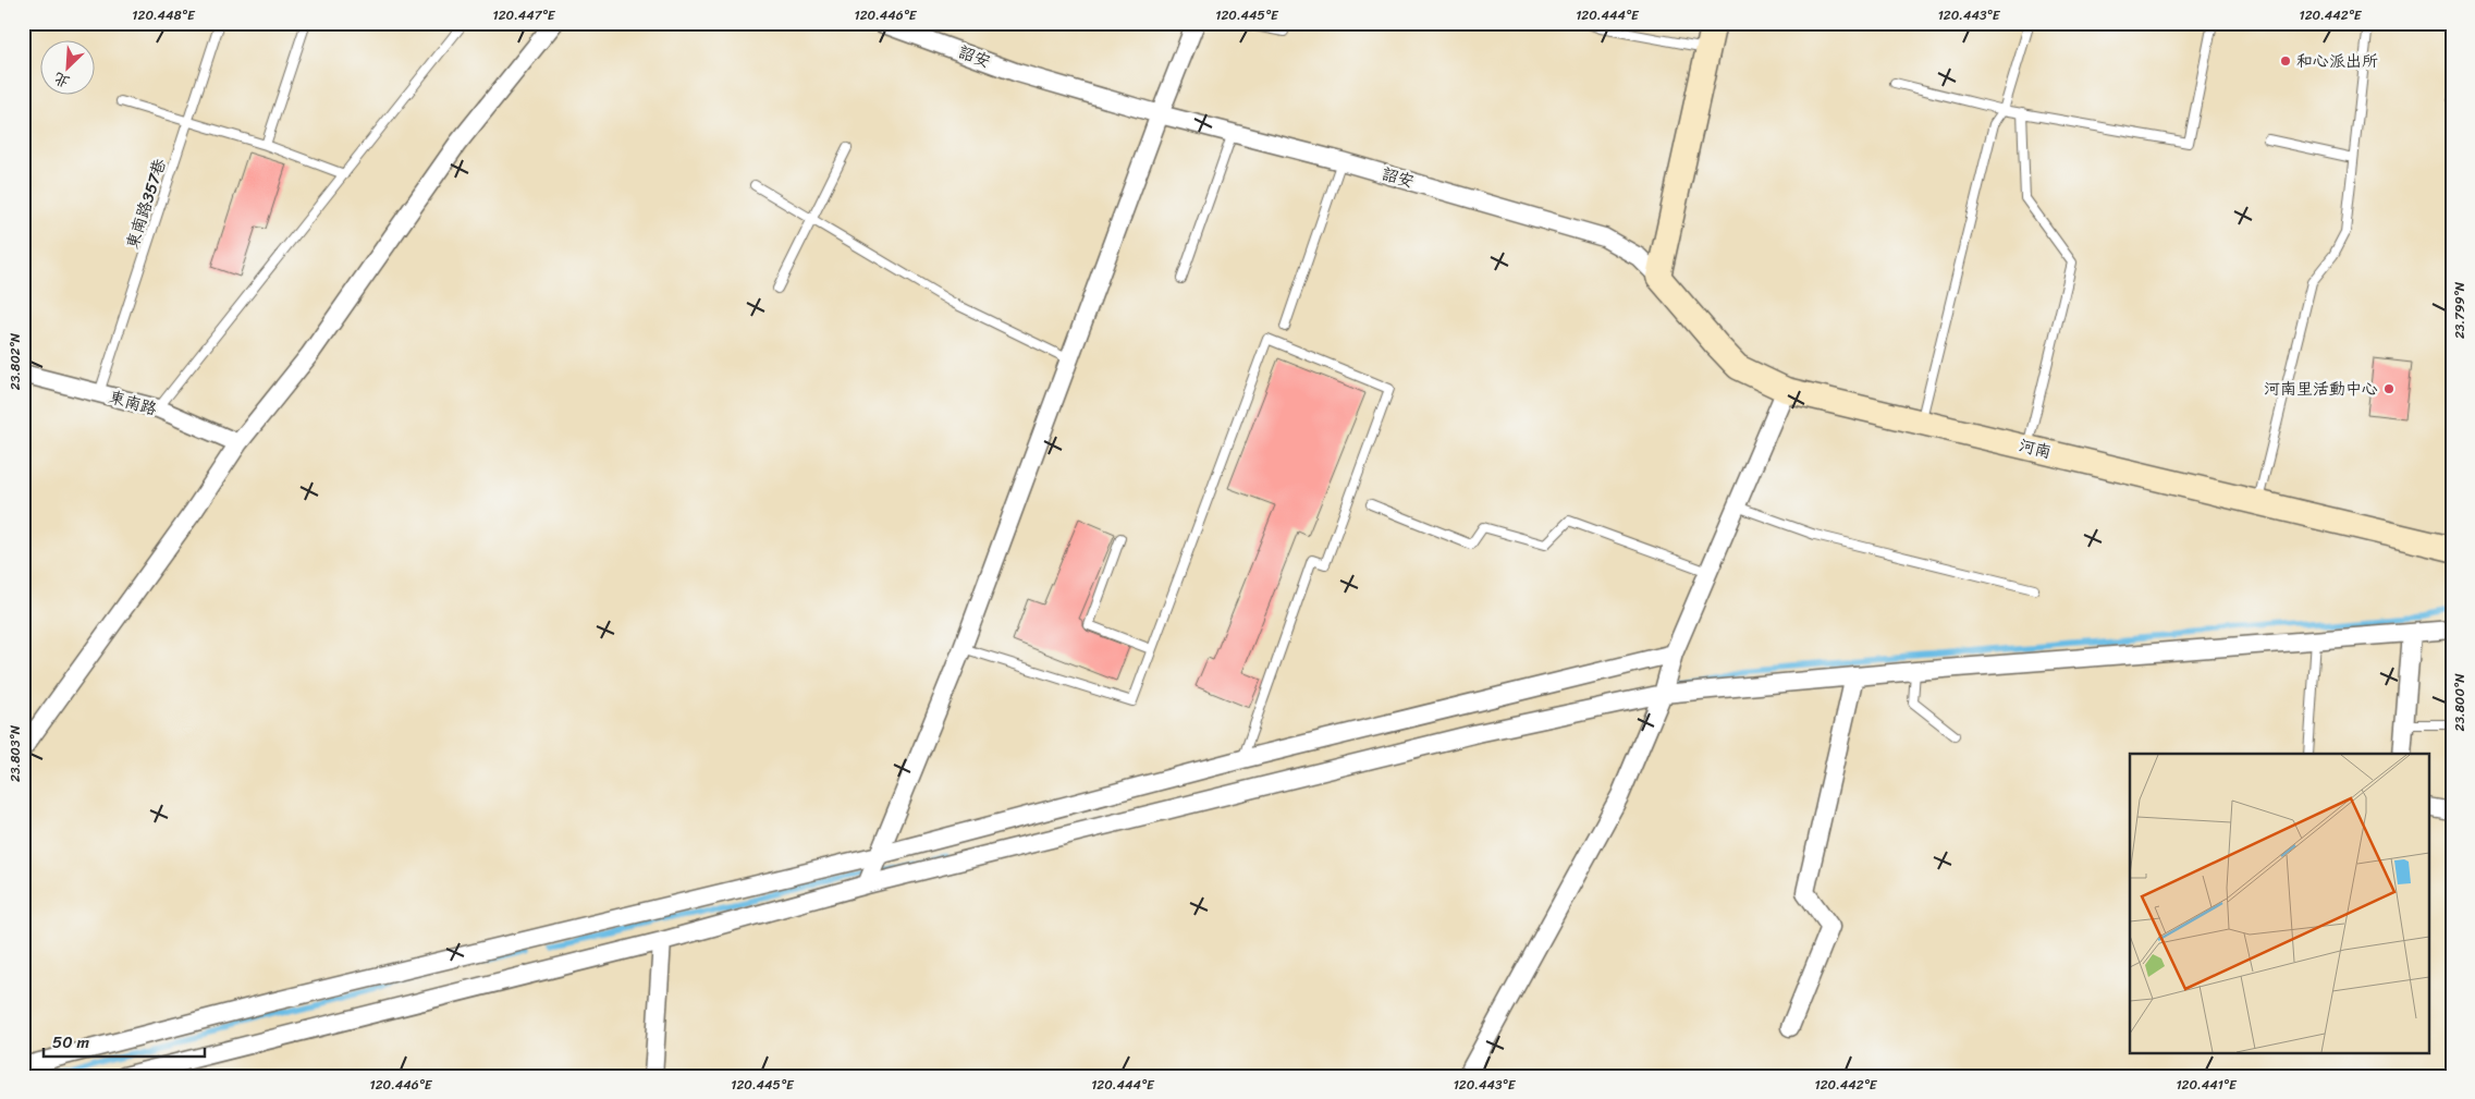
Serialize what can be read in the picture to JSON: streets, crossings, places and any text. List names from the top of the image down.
{
  "streets": {
    "street": ["詔安", "東南路", "河南"],
    "lane": ["東南路357巷"]
  },
  "crossings": [
    ["詔安", "河南"],
    ["東南路357巷", "東南路"]
  ],
  "places": ["和心派出所", "河南里活動中心"],
  "scale_bar": "50 m",
  "north": "bottom left",
  "coordinates": [
    "120.448°E",
    "120.447°E",
    "120.446°E",
    "120.445°E",
    "120.444°E",
    "120.443°E",
    "120.442°E",
    "23.799°N",
    "23.802°N",
    "23.800°N",
    "23.803°N",
    "120.441°E"
  ]
}
